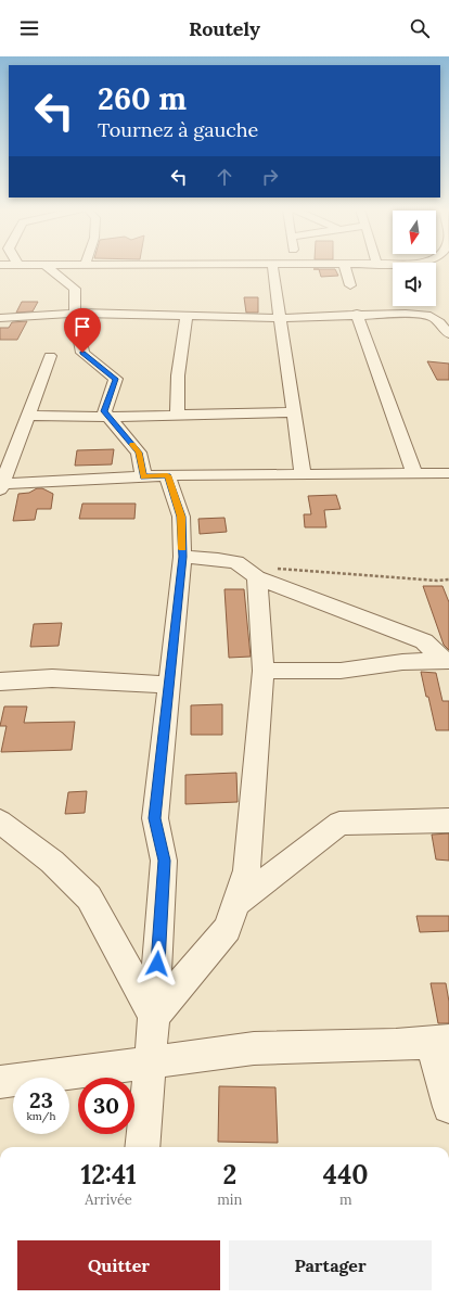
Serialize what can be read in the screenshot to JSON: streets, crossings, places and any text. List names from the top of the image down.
{
  "north": "bottom",
  "page": {
    "header": "Routely",
    "turn": ["260 m", "Tournez à gauche"],
    "speed": "23 km/h",
    "limit": "30",
    "eta": [
      "12:41",
      "Arrivée",
      "2",
      "min",
      "440",
      "m"
    ],
    "buttons": ["Quitter", "Partager"]
  }
}
